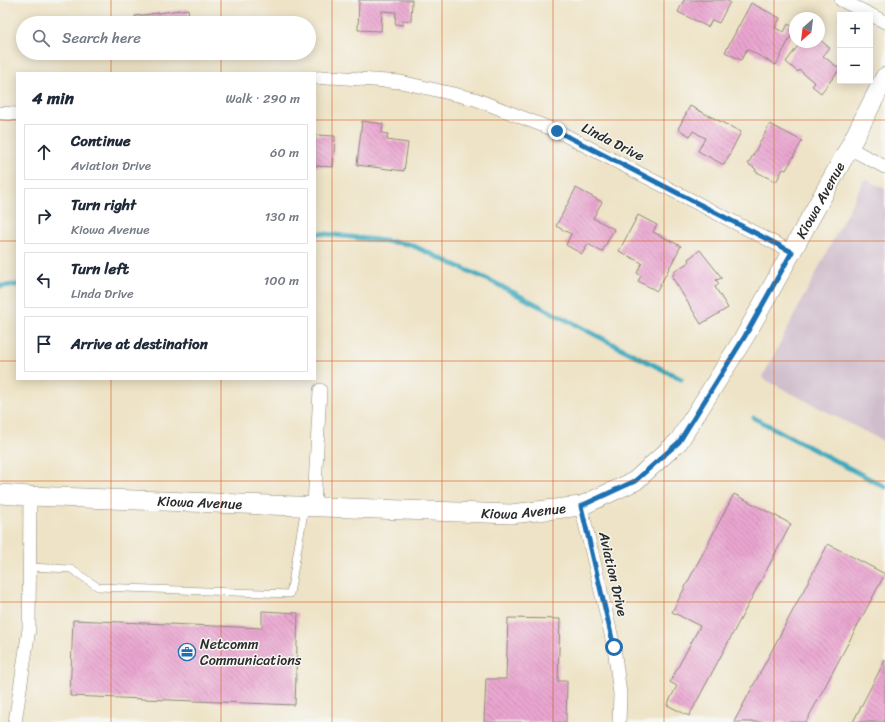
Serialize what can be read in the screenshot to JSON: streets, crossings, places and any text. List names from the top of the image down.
{
  "streets": {
    "street": ["Linda Drive", "Kiowa Avenue", "Aviation Drive"]
  },
  "crossings": [
    ["Linda Drive", "Kiowa Avenue"],
    ["Kiowa Avenue", "Aviation Drive"]
  ],
  "places": {
    "office": ["Netcomm Communications"]
  },
  "north": "bottom left",
  "page": {
    "map_buttons": ["+", "−"],
    "search": "Search here",
    "heading": ["4 min", "Walk · 290 m"],
    "list": [
      ["Continue", "Aviation Drive", "60 m"],
      ["Turn right", "Kiowa Avenue", "130 m"],
      ["Turn left", "Linda Drive", "100 m"],
      "Arrive at destination"
    ]
  }
}
